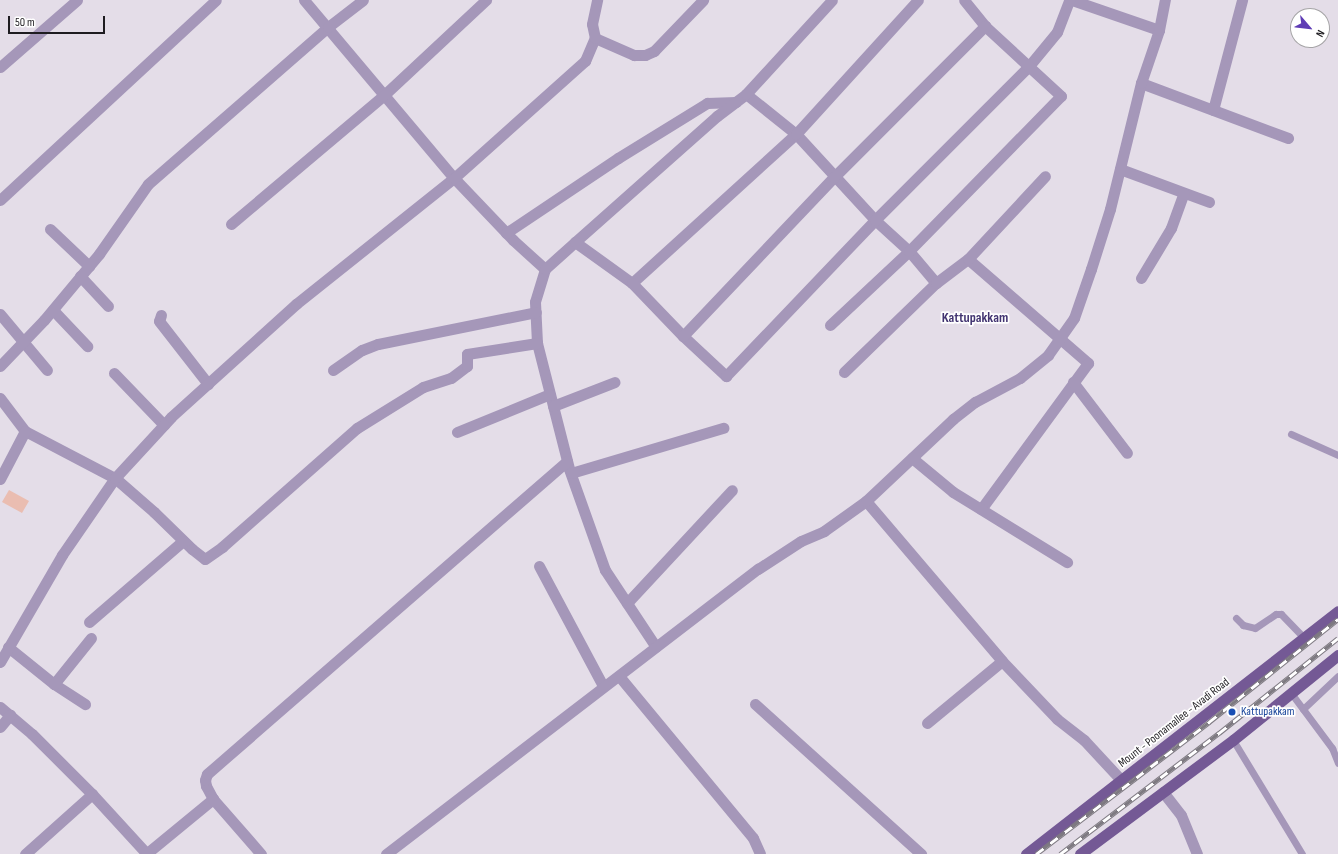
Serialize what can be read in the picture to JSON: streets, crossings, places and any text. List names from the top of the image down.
{
  "streets": {
    "main road": ["Mount - Poonamallee - Avadi Road"]
  },
  "districts": ["Kattupakkam"],
  "places": ["Kattupakkam"],
  "scale_bar": "50 m",
  "north": "bottom right"
}
